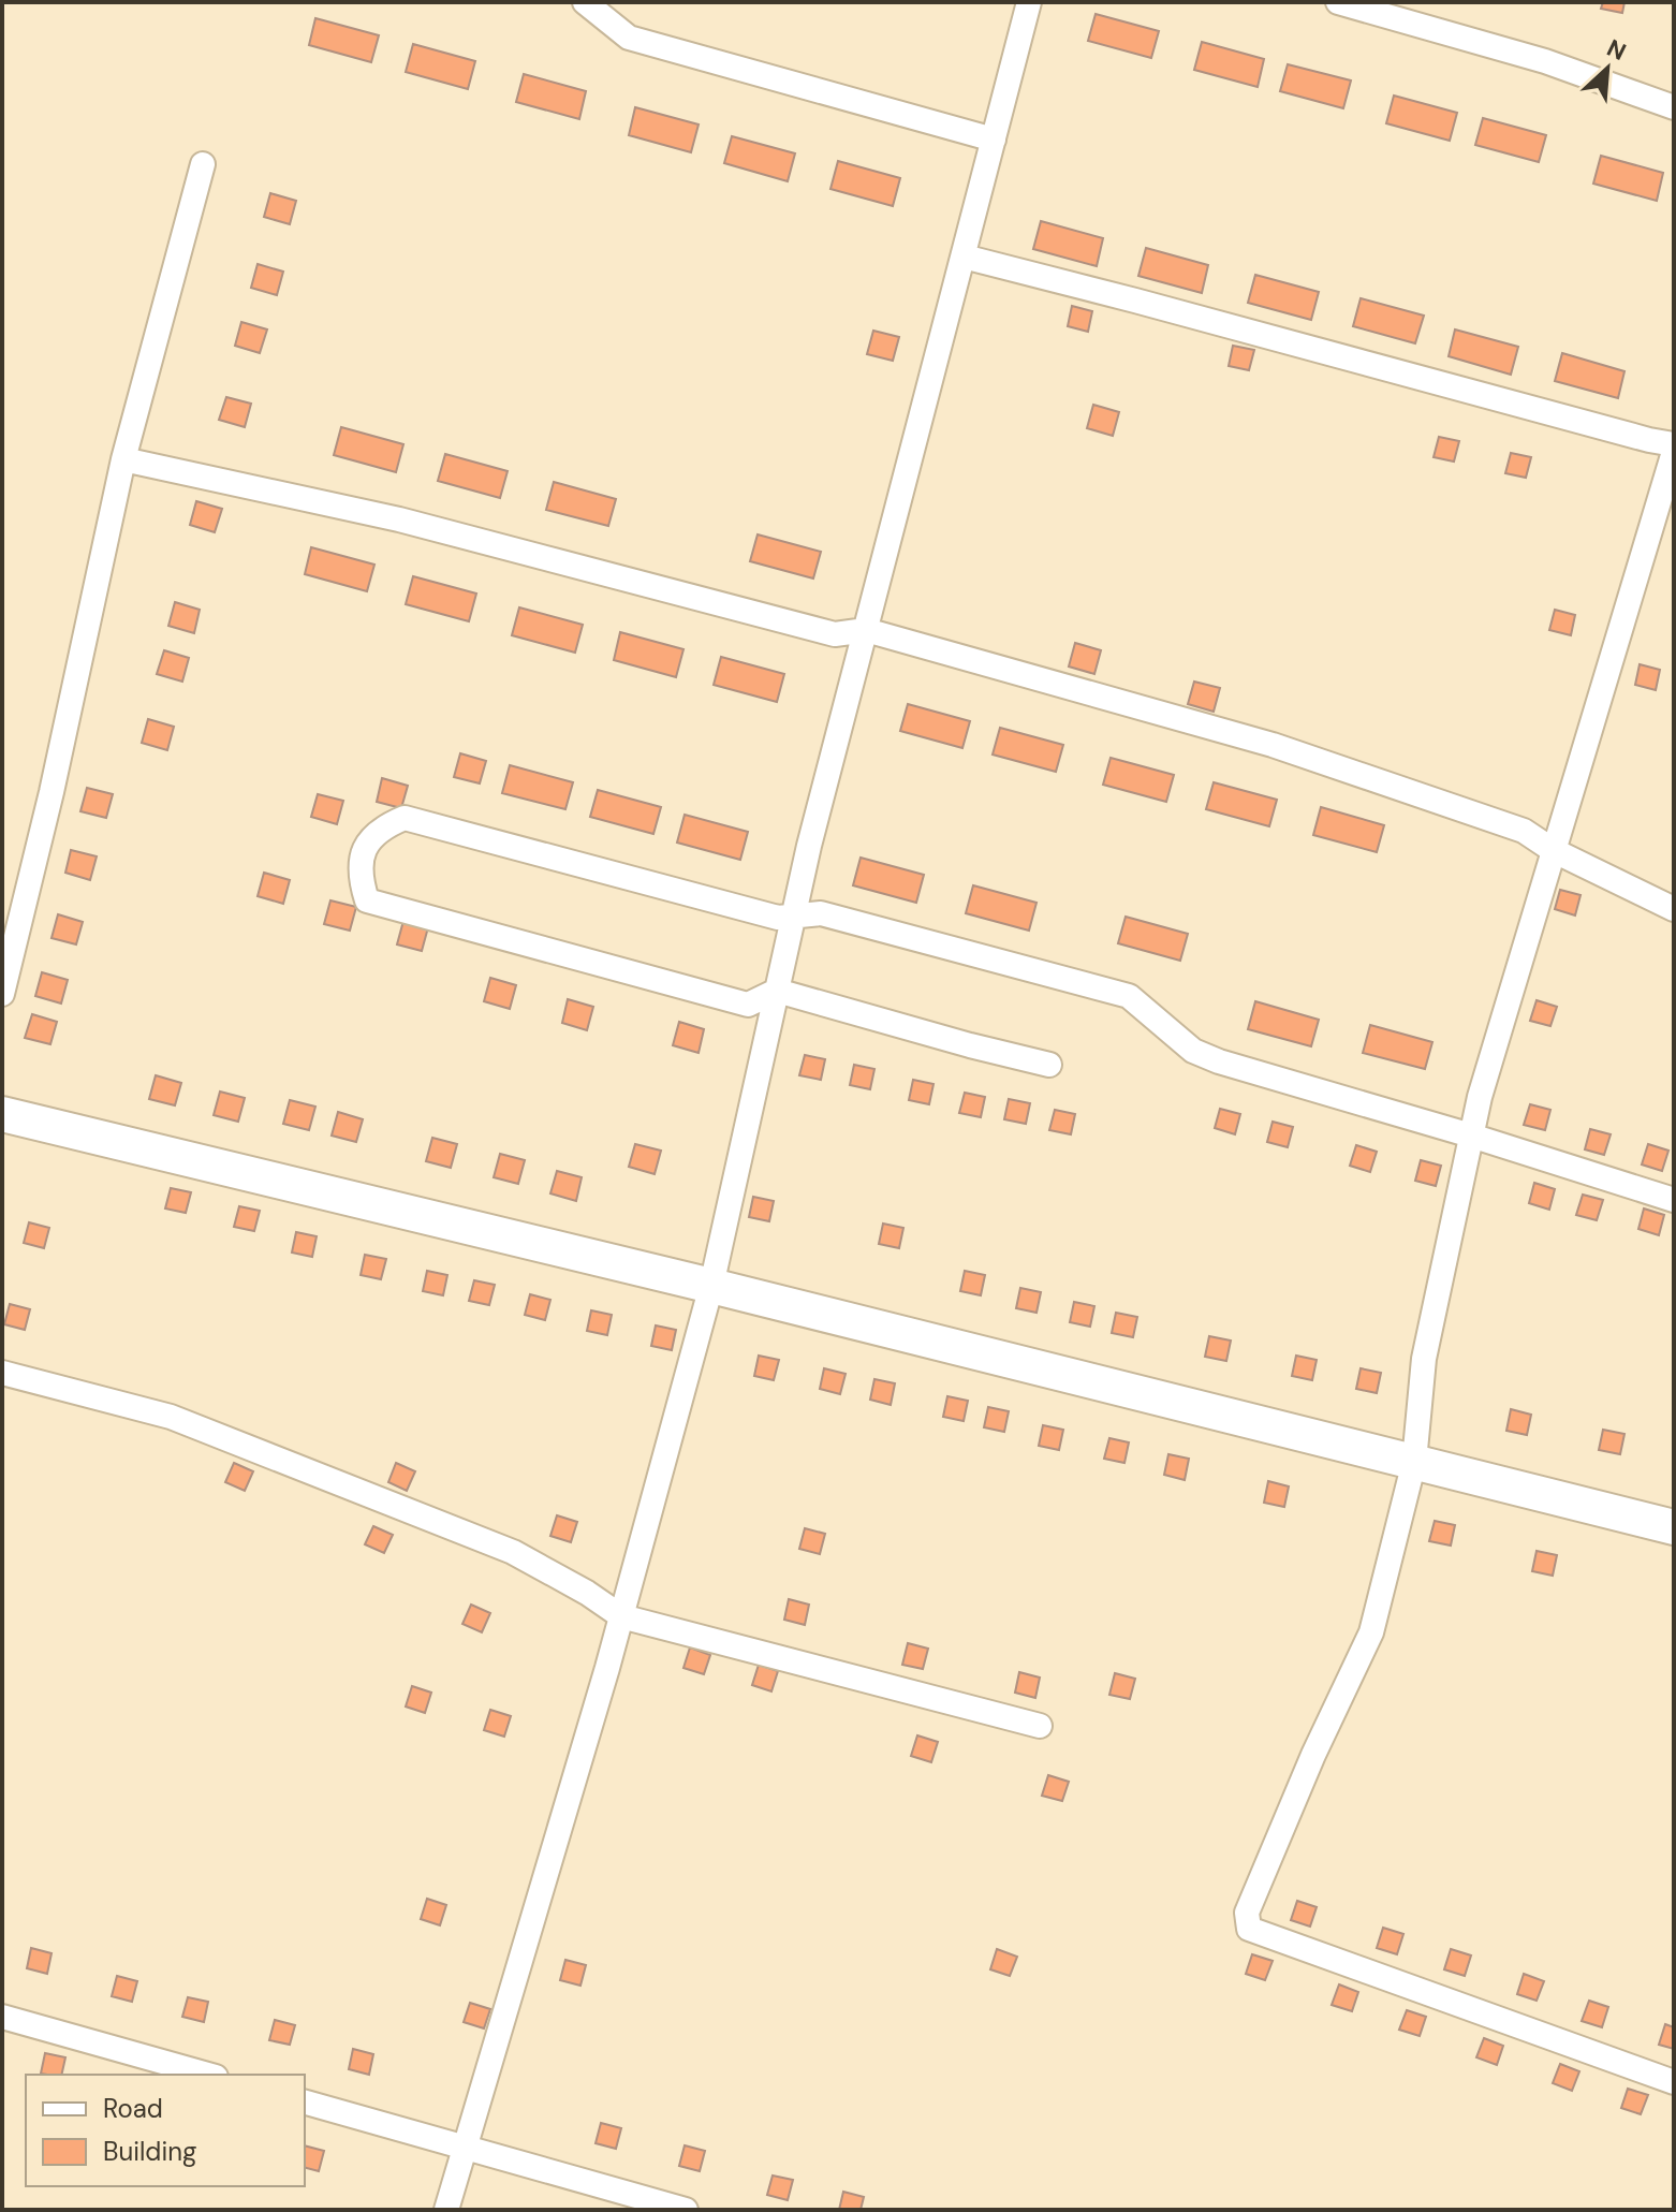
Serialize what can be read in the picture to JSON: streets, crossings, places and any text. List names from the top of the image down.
{
  "legend": ["Road", "Building"],
  "north": "top right"
}
